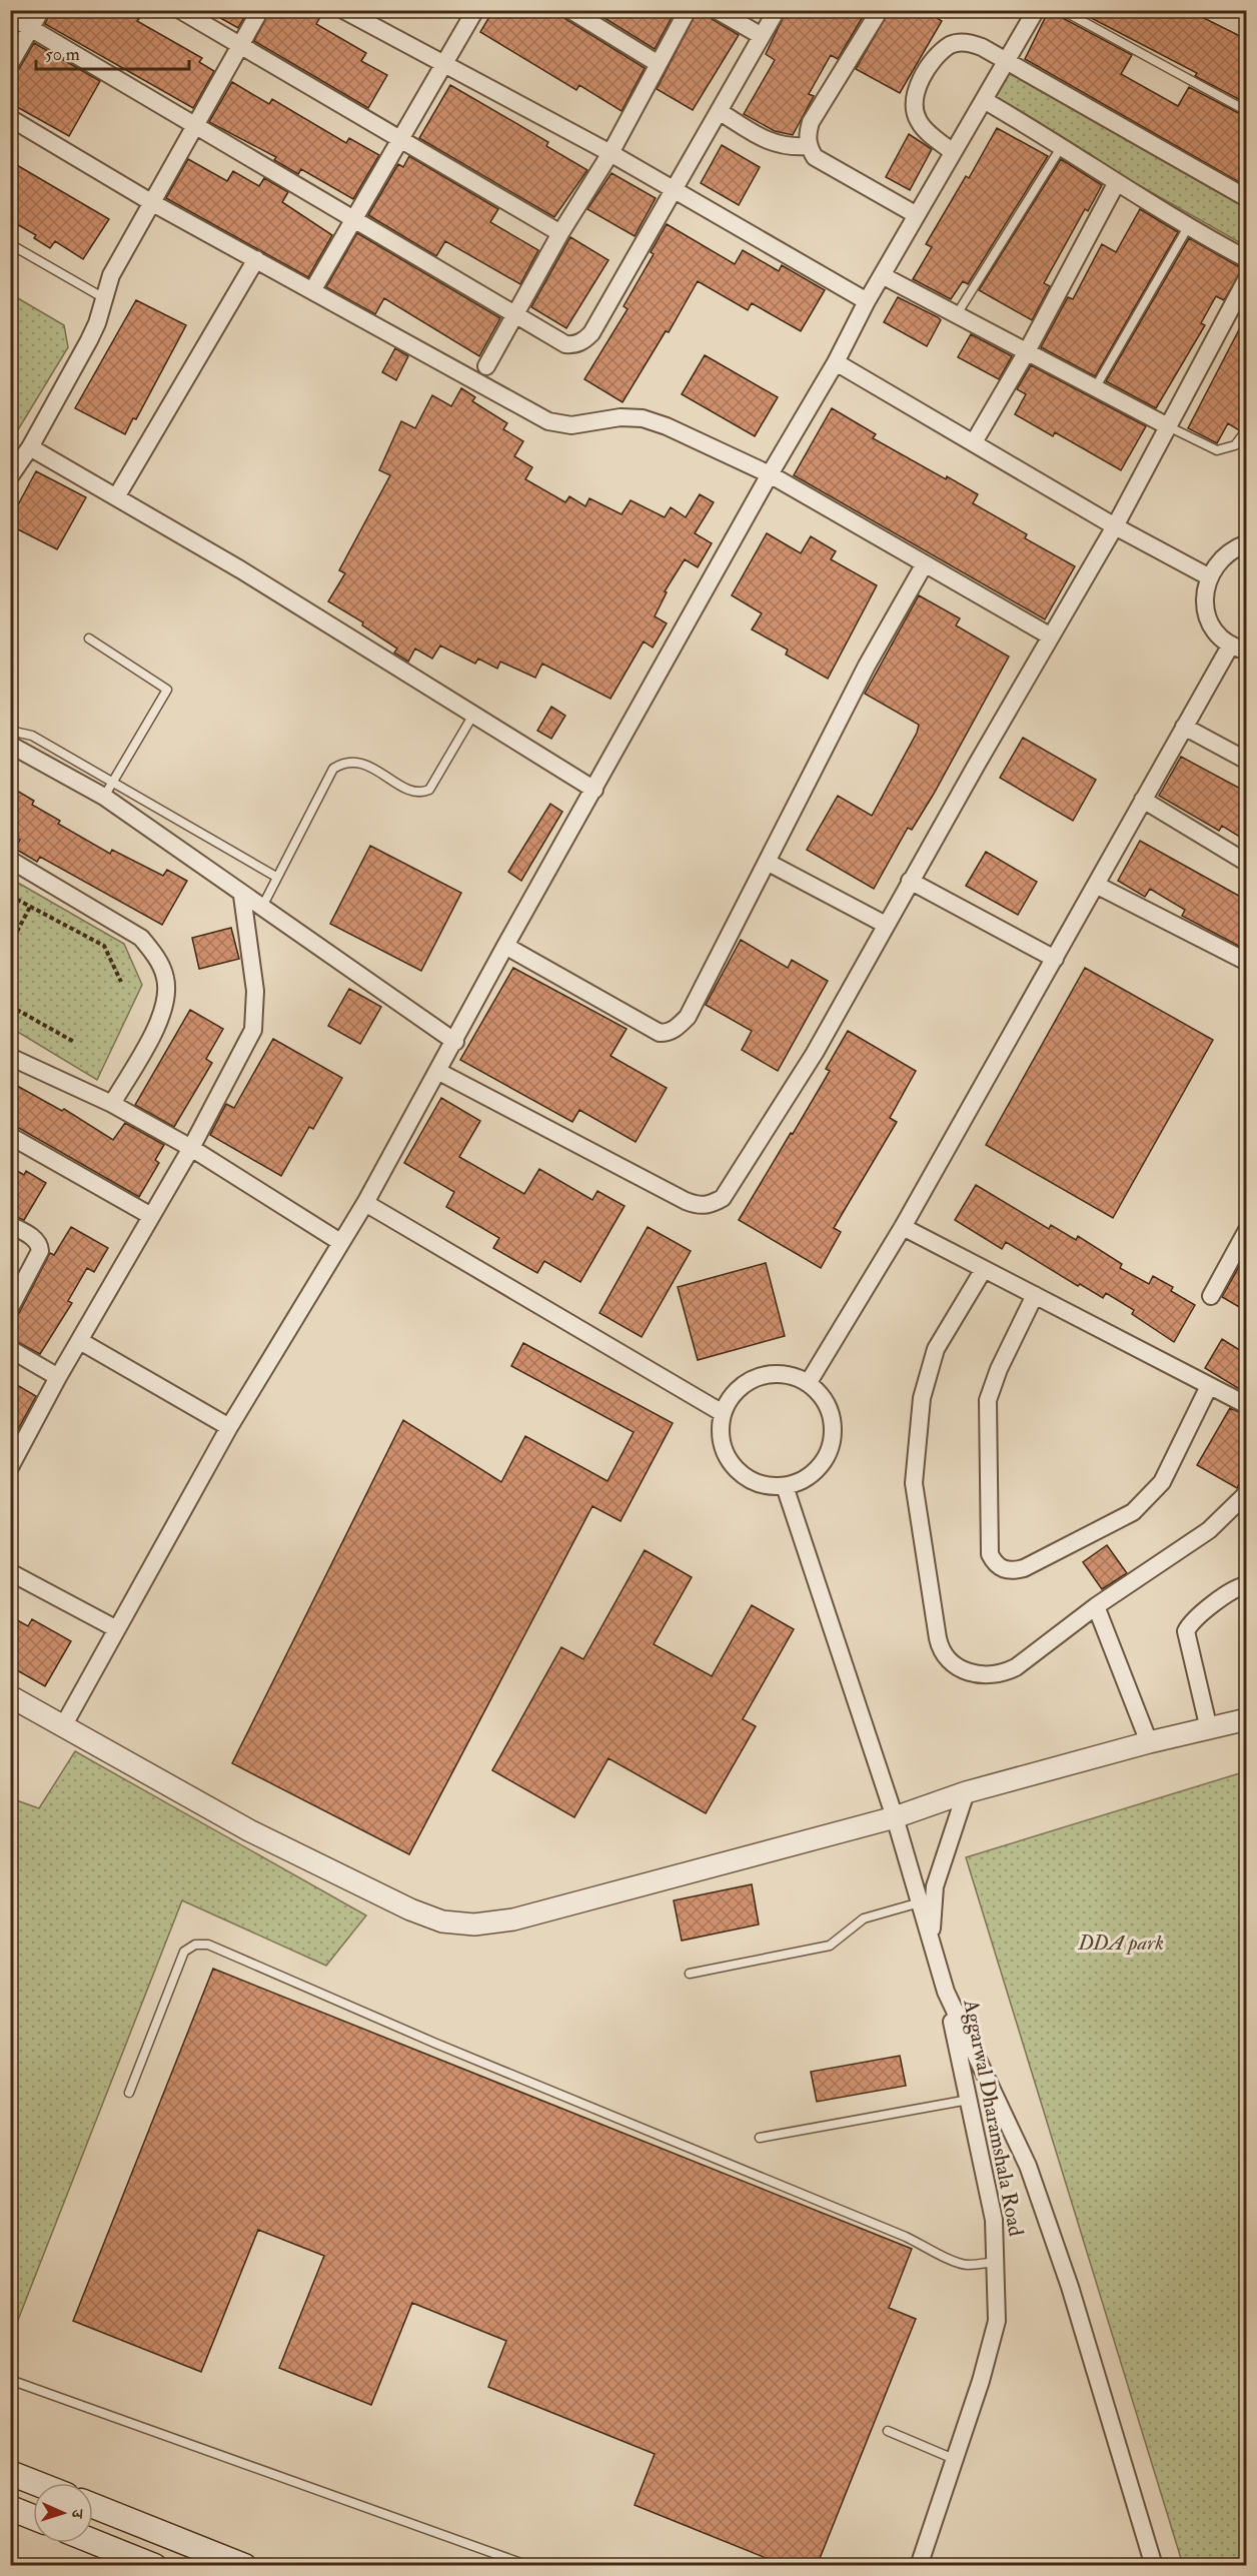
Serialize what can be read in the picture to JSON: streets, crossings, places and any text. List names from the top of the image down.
{
  "streets": {
    "street": ["Aggarwal Dharamshala Road"]
  },
  "parks": ["DDA park"],
  "scale_bar": "50 m",
  "north": "right"
}
